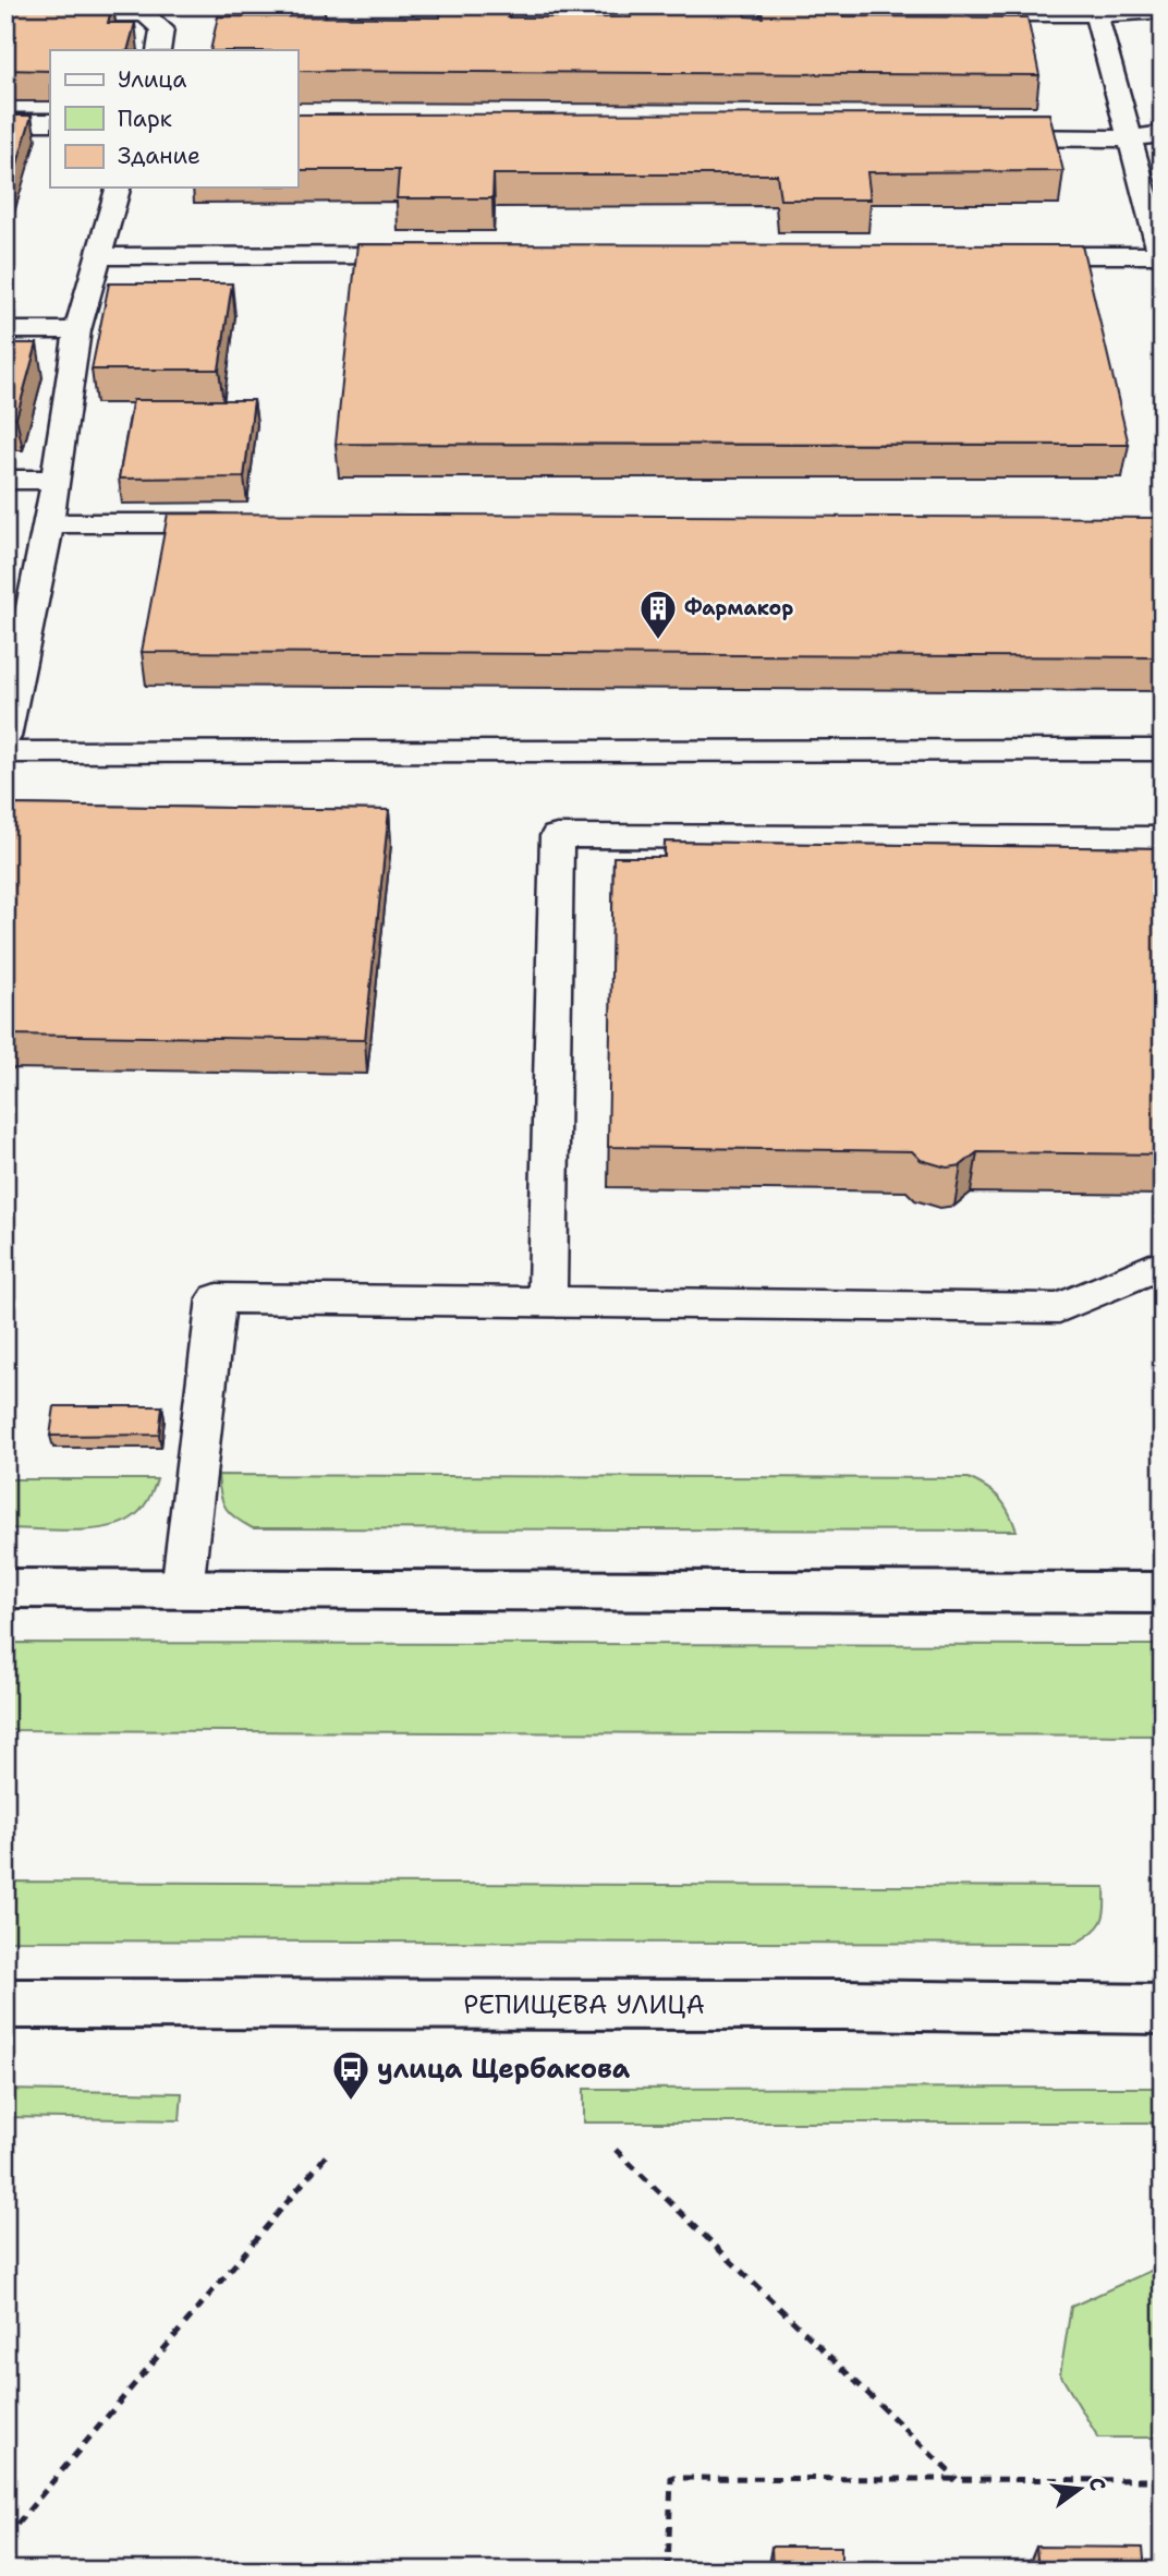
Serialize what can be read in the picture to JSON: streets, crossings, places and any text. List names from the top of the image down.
{
  "streets": {
    "street": ["РЕПИЩЕВА УЛИЦА"]
  },
  "places": {
    "building": ["Фармакор"],
    "bus stop": ["улица Щербакова"]
  },
  "legend": ["Улица", "Парк", "Здание"],
  "north": "right"
}
